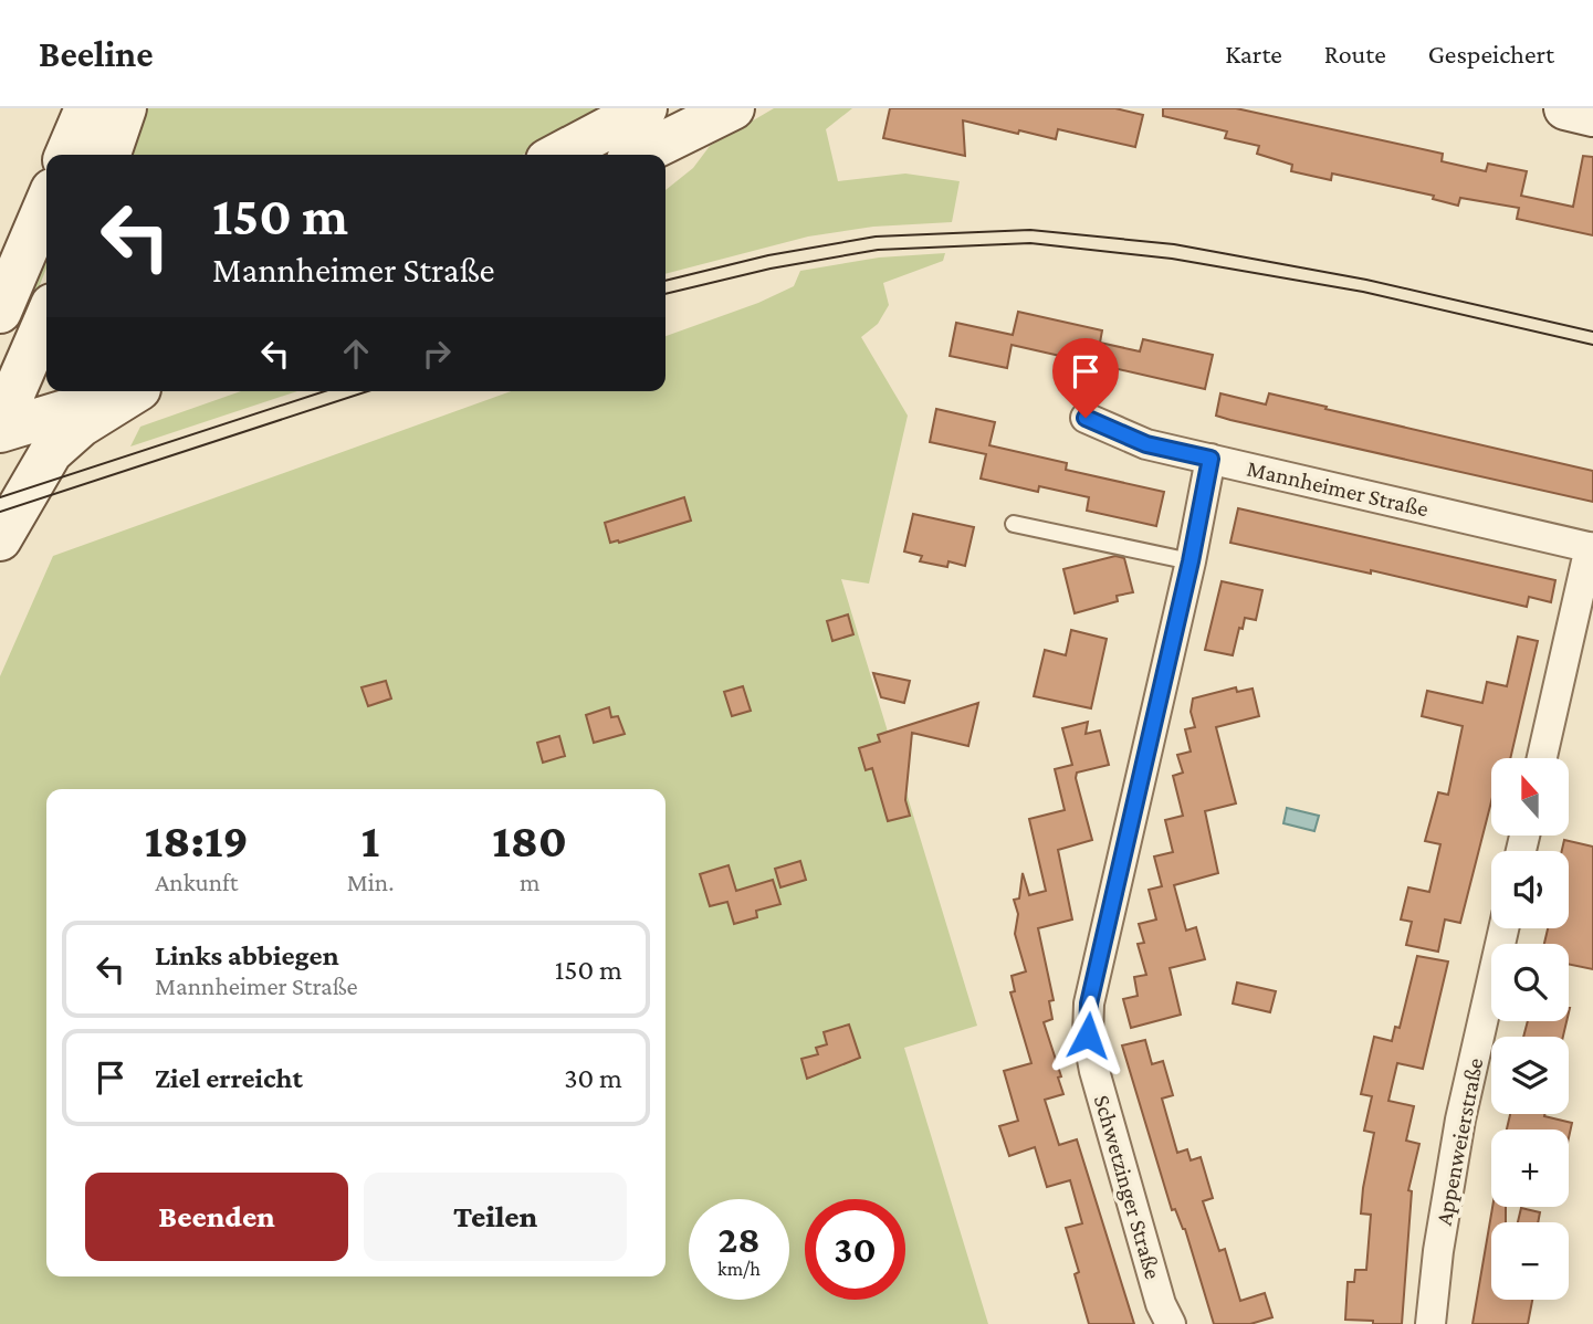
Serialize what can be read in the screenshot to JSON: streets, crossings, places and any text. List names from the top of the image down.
{
  "streets": {
    "street": ["Mannheimer Straße", "Appenweierstraße", "Schwetzinger Straße"]
  },
  "crossings": [
    ["Mannheimer Straße", "Schwetzinger Straße"]
  ],
  "north": "top",
  "page": {
    "header": "Beeline",
    "nav": ["Karte", "Route", "Gespeichert"],
    "turn": ["150 m", "Mannheimer Straße"],
    "map_buttons": ["+", "−"],
    "eta": [
      "18:19",
      "Ankunft",
      "1",
      "Min.",
      "180",
      "m"
    ],
    "list": [
      {
        "name": "Links abbiegen",
        "note": "Mannheimer Straße",
        "value": "150 m"
      },
      {
        "name": "Ziel erreicht",
        "value": "30 m"
      }
    ],
    "buttons": ["Beenden", "Teilen"],
    "speed": "28 km/h",
    "limit": "30"
  }
}
